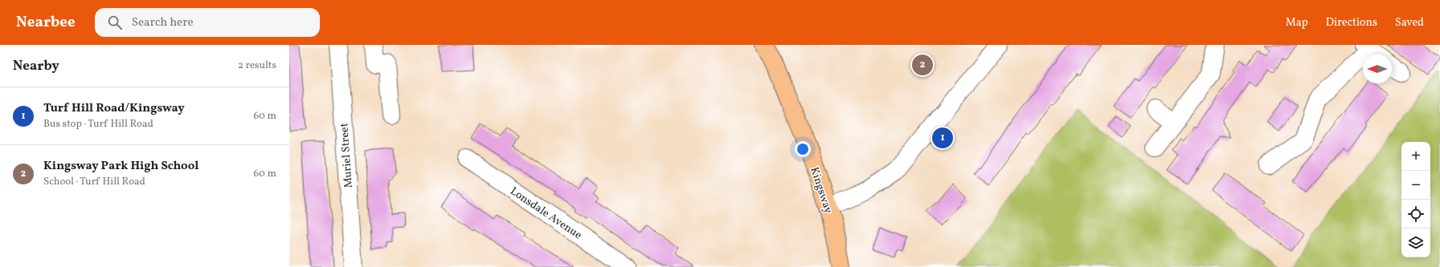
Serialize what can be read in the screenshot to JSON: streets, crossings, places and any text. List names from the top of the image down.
{
  "streets": {
    "highway": ["Kingsway"],
    "street": ["Muriel Street", "Lonsdale Avenue"]
  },
  "north": "left",
  "page": {
    "header": "Nearbee",
    "search": "Search here",
    "nav": ["Map", "Directions", "Saved"],
    "heading": ["Nearby", "2 results"],
    "pins": ["2", "1"],
    "list": [
      {
        "mark": "1",
        "name": "Turf Hill Road/Kingsway",
        "note": "Bus stop · Turf Hill Road",
        "value": "60 m"
      },
      {
        "mark": "2",
        "name": "Kingsway Park High School",
        "note": "School · Turf Hill Road",
        "value": "60 m"
      }
    ],
    "map_buttons": ["+", "−"]
  }
}
